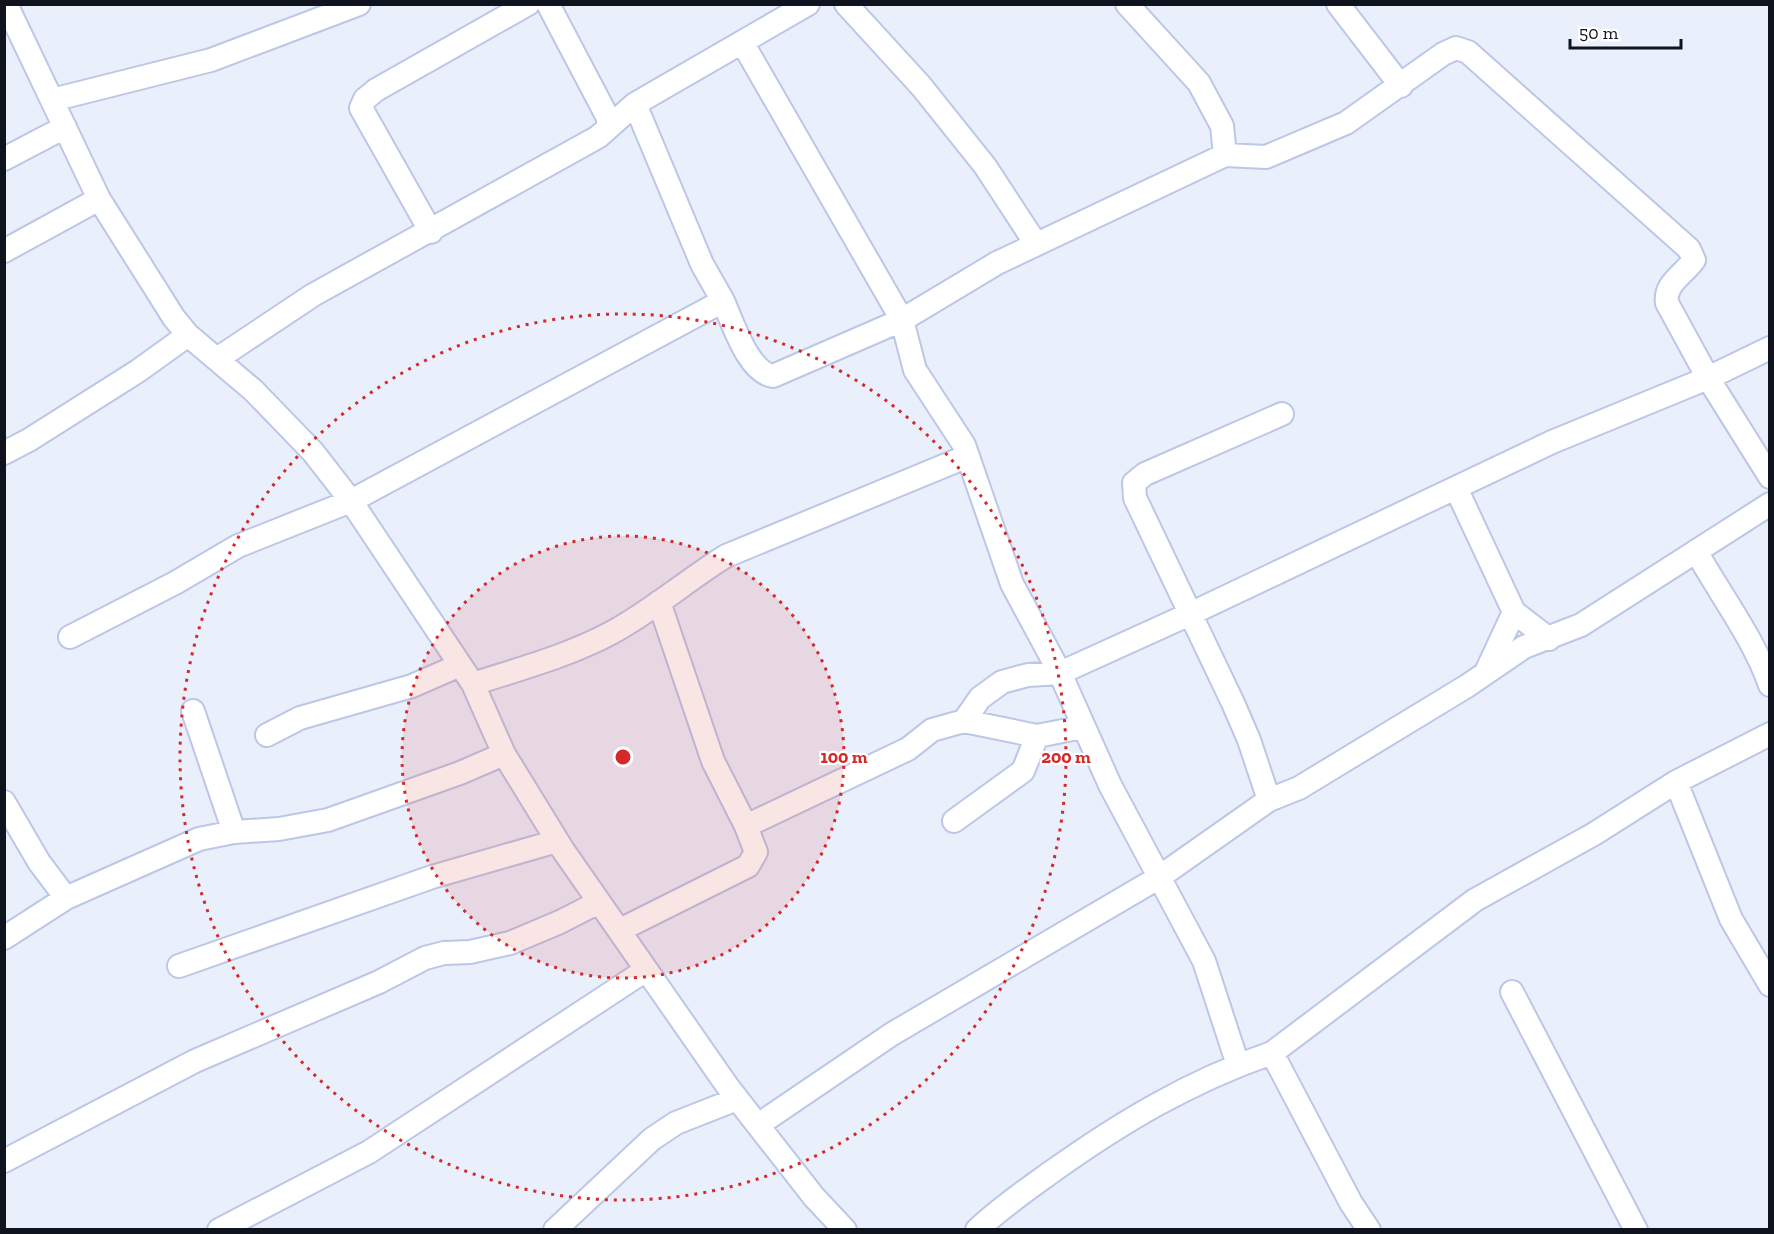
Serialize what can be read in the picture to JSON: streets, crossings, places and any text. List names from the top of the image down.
{
  "scale_bar": "50 m",
  "rings": ["100 m", "200 m"]
}
